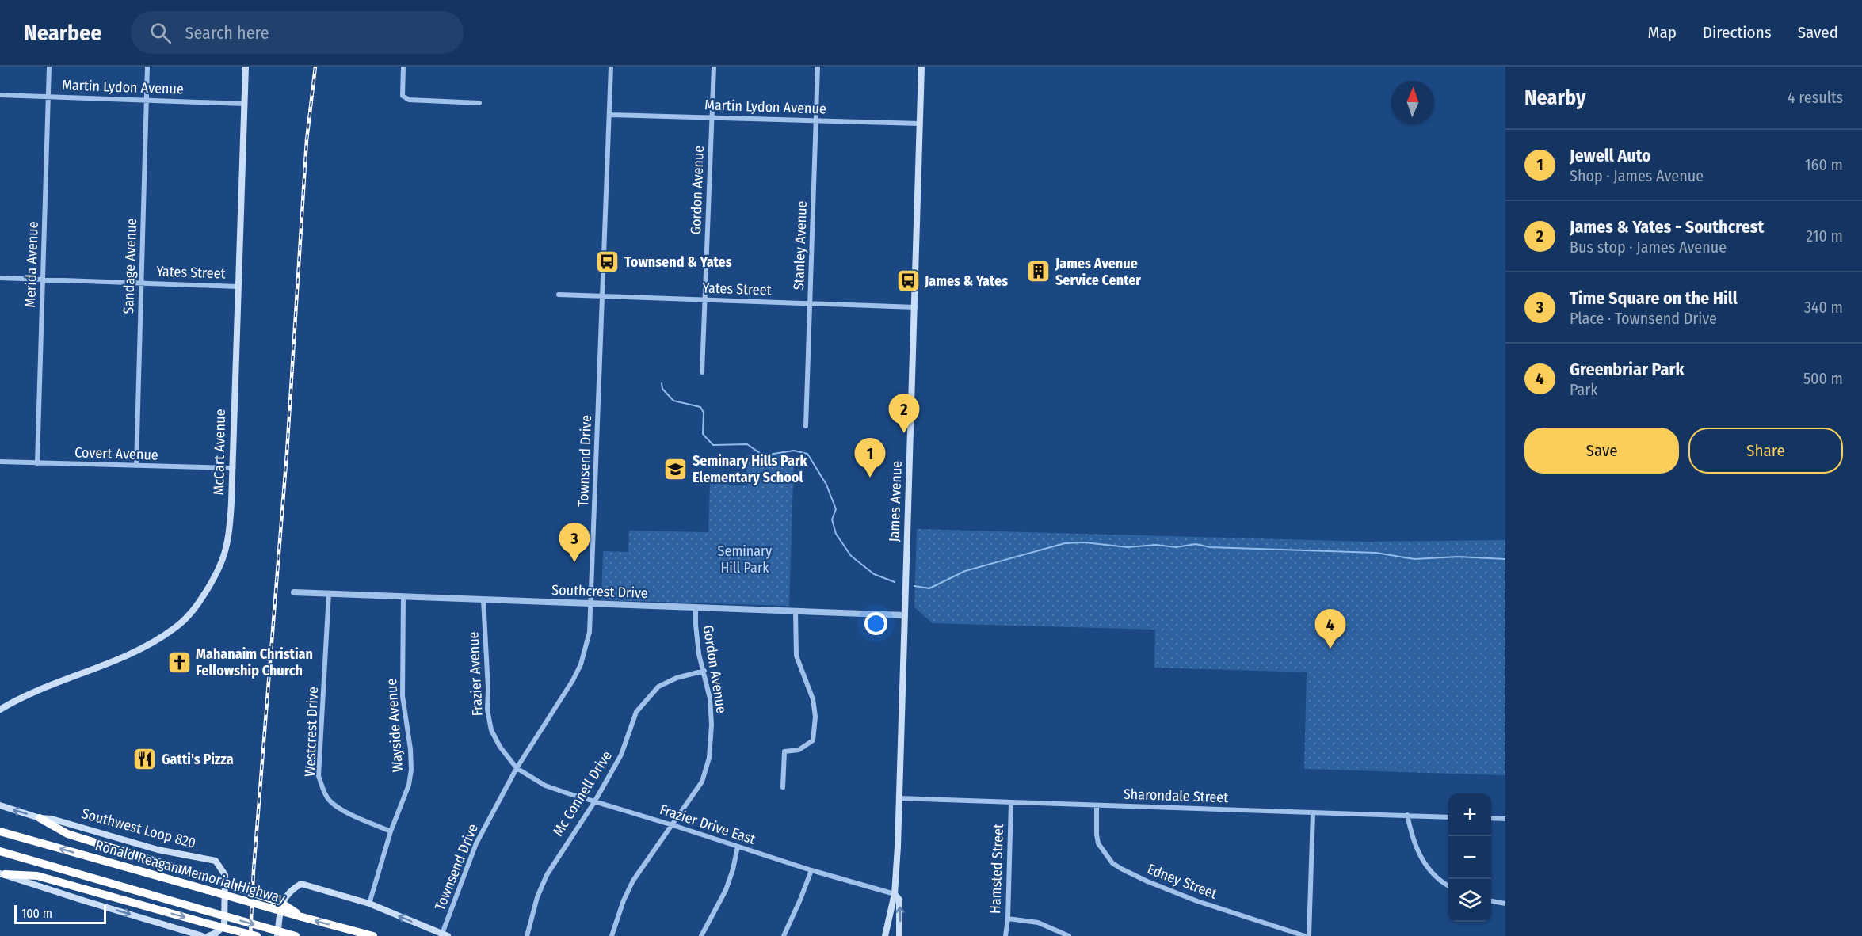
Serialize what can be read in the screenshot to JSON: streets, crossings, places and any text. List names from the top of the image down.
{
  "streets": {
    "highway": ["Ronald Reagan Memorial Highway"],
    "main road": ["McCart Avenue", "James Avenue", "Southwest Loop 820"],
    "street": [
      "Martin Lydon Avenue",
      "Gordon Avenue",
      "Stanley Avenue",
      "Merida Avenue",
      "Sandage Avenue",
      "Yates Street",
      "Covert Avenue",
      "Townsend Drive",
      "Southcrest Drive",
      "Frazier Avenue",
      "Wayside Avenue",
      "Westcrest Drive",
      "Mc Connell Drive",
      "Sharondale Street",
      "Frazier Drive East",
      "Hamsted Street",
      "Edney Street"
    ]
  },
  "crossings": [
    ["Martin Lydon Avenue", "Gordon Avenue"],
    ["Martin Lydon Avenue", "Stanley Avenue"],
    ["Martin Lydon Avenue", "Merida Avenue"],
    ["Martin Lydon Avenue", "Sandage Avenue"],
    ["Martin Lydon Avenue", "McCart Avenue"],
    ["Martin Lydon Avenue", "Townsend Drive"],
    ["Martin Lydon Avenue", "James Avenue"],
    ["Gordon Avenue", "Yates Street"],
    ["Gordon Avenue", "Southcrest Drive"],
    ["Gordon Avenue", "Mc Connell Drive"],
    ["Gordon Avenue", "Frazier Drive East"],
    ["Stanley Avenue", "Yates Street"],
    ["Merida Avenue", "Yates Street"],
    ["Merida Avenue", "Covert Avenue"],
    ["Sandage Avenue", "Yates Street"],
    ["Sandage Avenue", "Covert Avenue"],
    ["Yates Street", "McCart Avenue"],
    ["Yates Street", "Townsend Drive"],
    ["Yates Street", "James Avenue"],
    ["McCart Avenue", "Covert Avenue"],
    ["Townsend Drive", "Southcrest Drive"],
    ["Townsend Drive", "Frazier Avenue"],
    ["Townsend Drive", "Frazier Drive East"],
    ["James Avenue", "Southcrest Drive"],
    ["James Avenue", "Sharondale Street"],
    ["James Avenue", "Frazier Drive East"],
    ["Southcrest Drive", "Frazier Avenue"],
    ["Southcrest Drive", "Wayside Avenue"],
    ["Southcrest Drive", "Westcrest Drive"],
    ["Frazier Avenue", "Frazier Drive East"],
    ["Wayside Avenue", "Westcrest Drive"],
    ["Mc Connell Drive", "Frazier Drive East"],
    ["Sharondale Street", "Hamsted Street"],
    ["Sharondale Street", "Edney Street"]
  ],
  "parks": ["Seminary Hill Park"],
  "places": {
    "bus stop": ["Townsend & Yates", "James & Yates"],
    "building": ["James Avenue Service Center"],
    "school or university": ["Seminary Hills Park Elementary School"],
    "church": ["Mahanaim Christian Fellowship Church"],
    "restaurant": ["Gatti's Pizza"]
  },
  "scale_bar": "100 m",
  "north": "top",
  "page": {
    "header": "Nearbee",
    "search": "Search here",
    "nav": ["Map", "Directions", "Saved"],
    "heading": ["Nearby", "4 results"],
    "list": [
      {
        "mark": "1",
        "name": "Jewell Auto",
        "note": "Shop · James Avenue",
        "value": "160 m"
      },
      {
        "mark": "2",
        "name": "James & Yates - Southcrest",
        "note": "Bus stop · James Avenue",
        "value": "210 m"
      },
      {
        "mark": "3",
        "name": "Time Square on the Hill",
        "note": "Place · Townsend Drive",
        "value": "340 m"
      },
      {
        "mark": "4",
        "name": "Greenbriar Park",
        "note": "Park",
        "value": "500 m"
      }
    ],
    "pins": [
      "2",
      "1",
      "3",
      "4"
    ],
    "buttons": ["Save", "Share"],
    "map_buttons": ["+", "−"],
    "scale": "100 m"
  }
}
